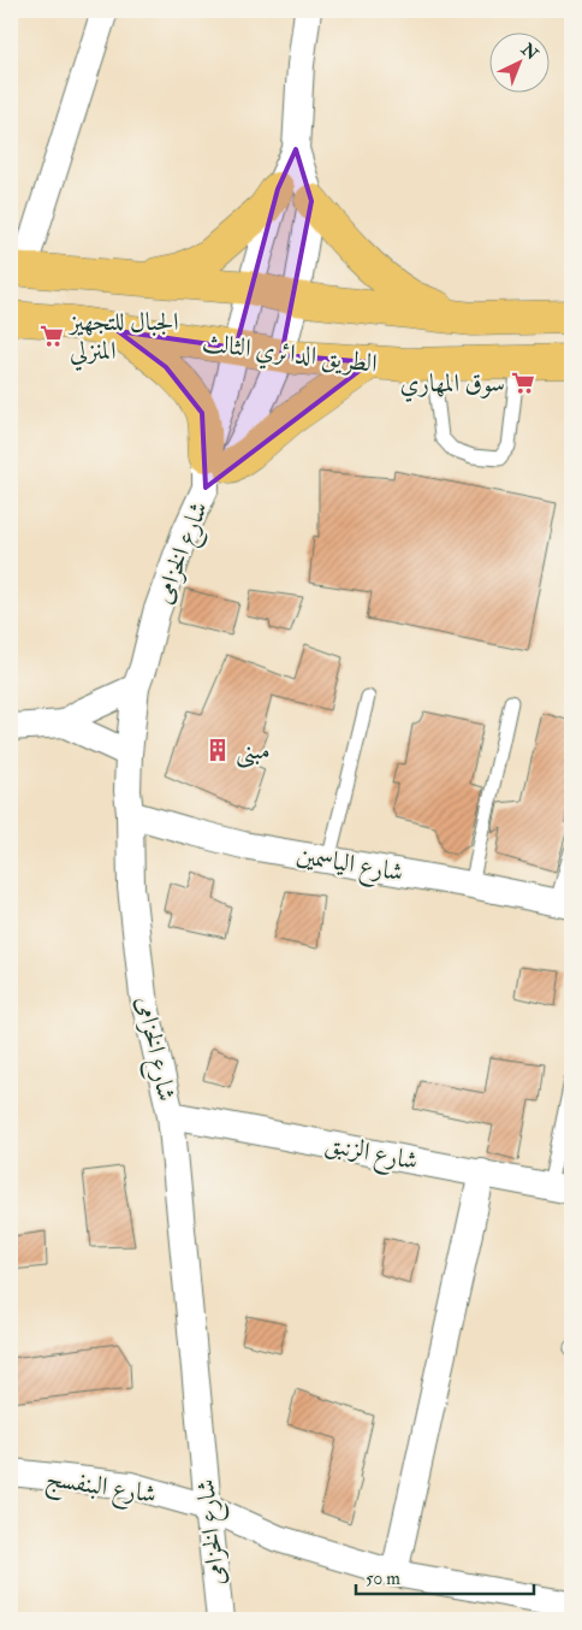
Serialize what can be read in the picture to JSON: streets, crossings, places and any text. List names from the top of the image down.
{
  "streets": {
    "main road": ["الطريق الدائري الثالث"],
    "street": [
      "شارع الخزامى",
      "شارع الياسمين",
      "شارع الزنبق",
      "شارع البنفسج"
    ]
  },
  "crossings": [
    ["شارع الخزامى", "شارع الياسمين"],
    ["شارع الخزامى", "شارع الزنبق"],
    ["شارع الخزامى", "شارع البنفسج"]
  ],
  "places": {
    "supermarket": ["الجبال للتجهيز المنزلي", "سوق المهاري"],
    "building": ["مبنى"]
  },
  "scale_bar": "50 m",
  "north": "top right"
}
